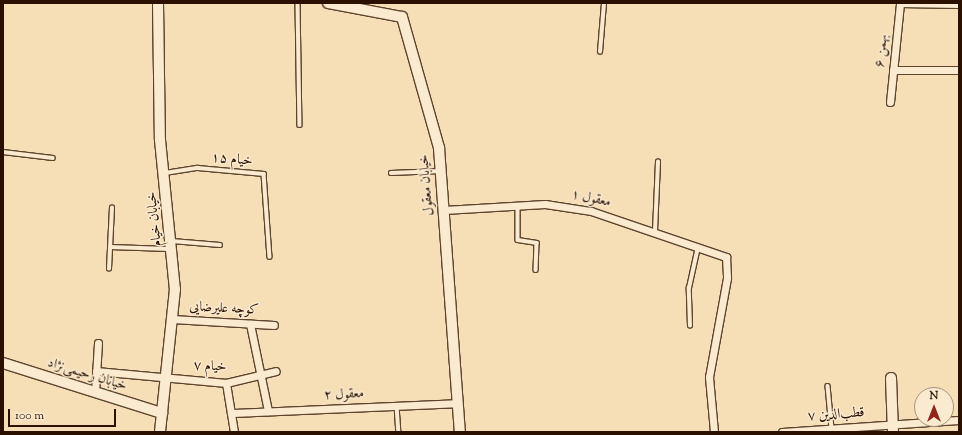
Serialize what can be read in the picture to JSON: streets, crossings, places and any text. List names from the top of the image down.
{
  "streets": {
    "street": [
      "بهمن ۶",
      "خیابان معقول",
      "معقول ۱",
      "خیابان خیام",
      "کوچه علیرضایی",
      "خیام ۷",
      "خیابان رحیمی‌نژاد",
      "معقول ۲",
      "قطب‌الدین ۷"
    ],
    "lane": ["خیام ۱۵"]
  },
  "crossings": [
    ["خیام ۱۵", "خیابان خیام"],
    ["خیابان معقول", "معقول ۱"],
    ["خیابان معقول", "معقول ۲"],
    ["خیابان خیام", "کوچه علیرضایی"],
    ["خیابان خیام", "خیام ۷"],
    ["خیابان خیام", "خیابان رحیمی‌نژاد"]
  ],
  "scale_bar": "100 m",
  "north": "top"
}
